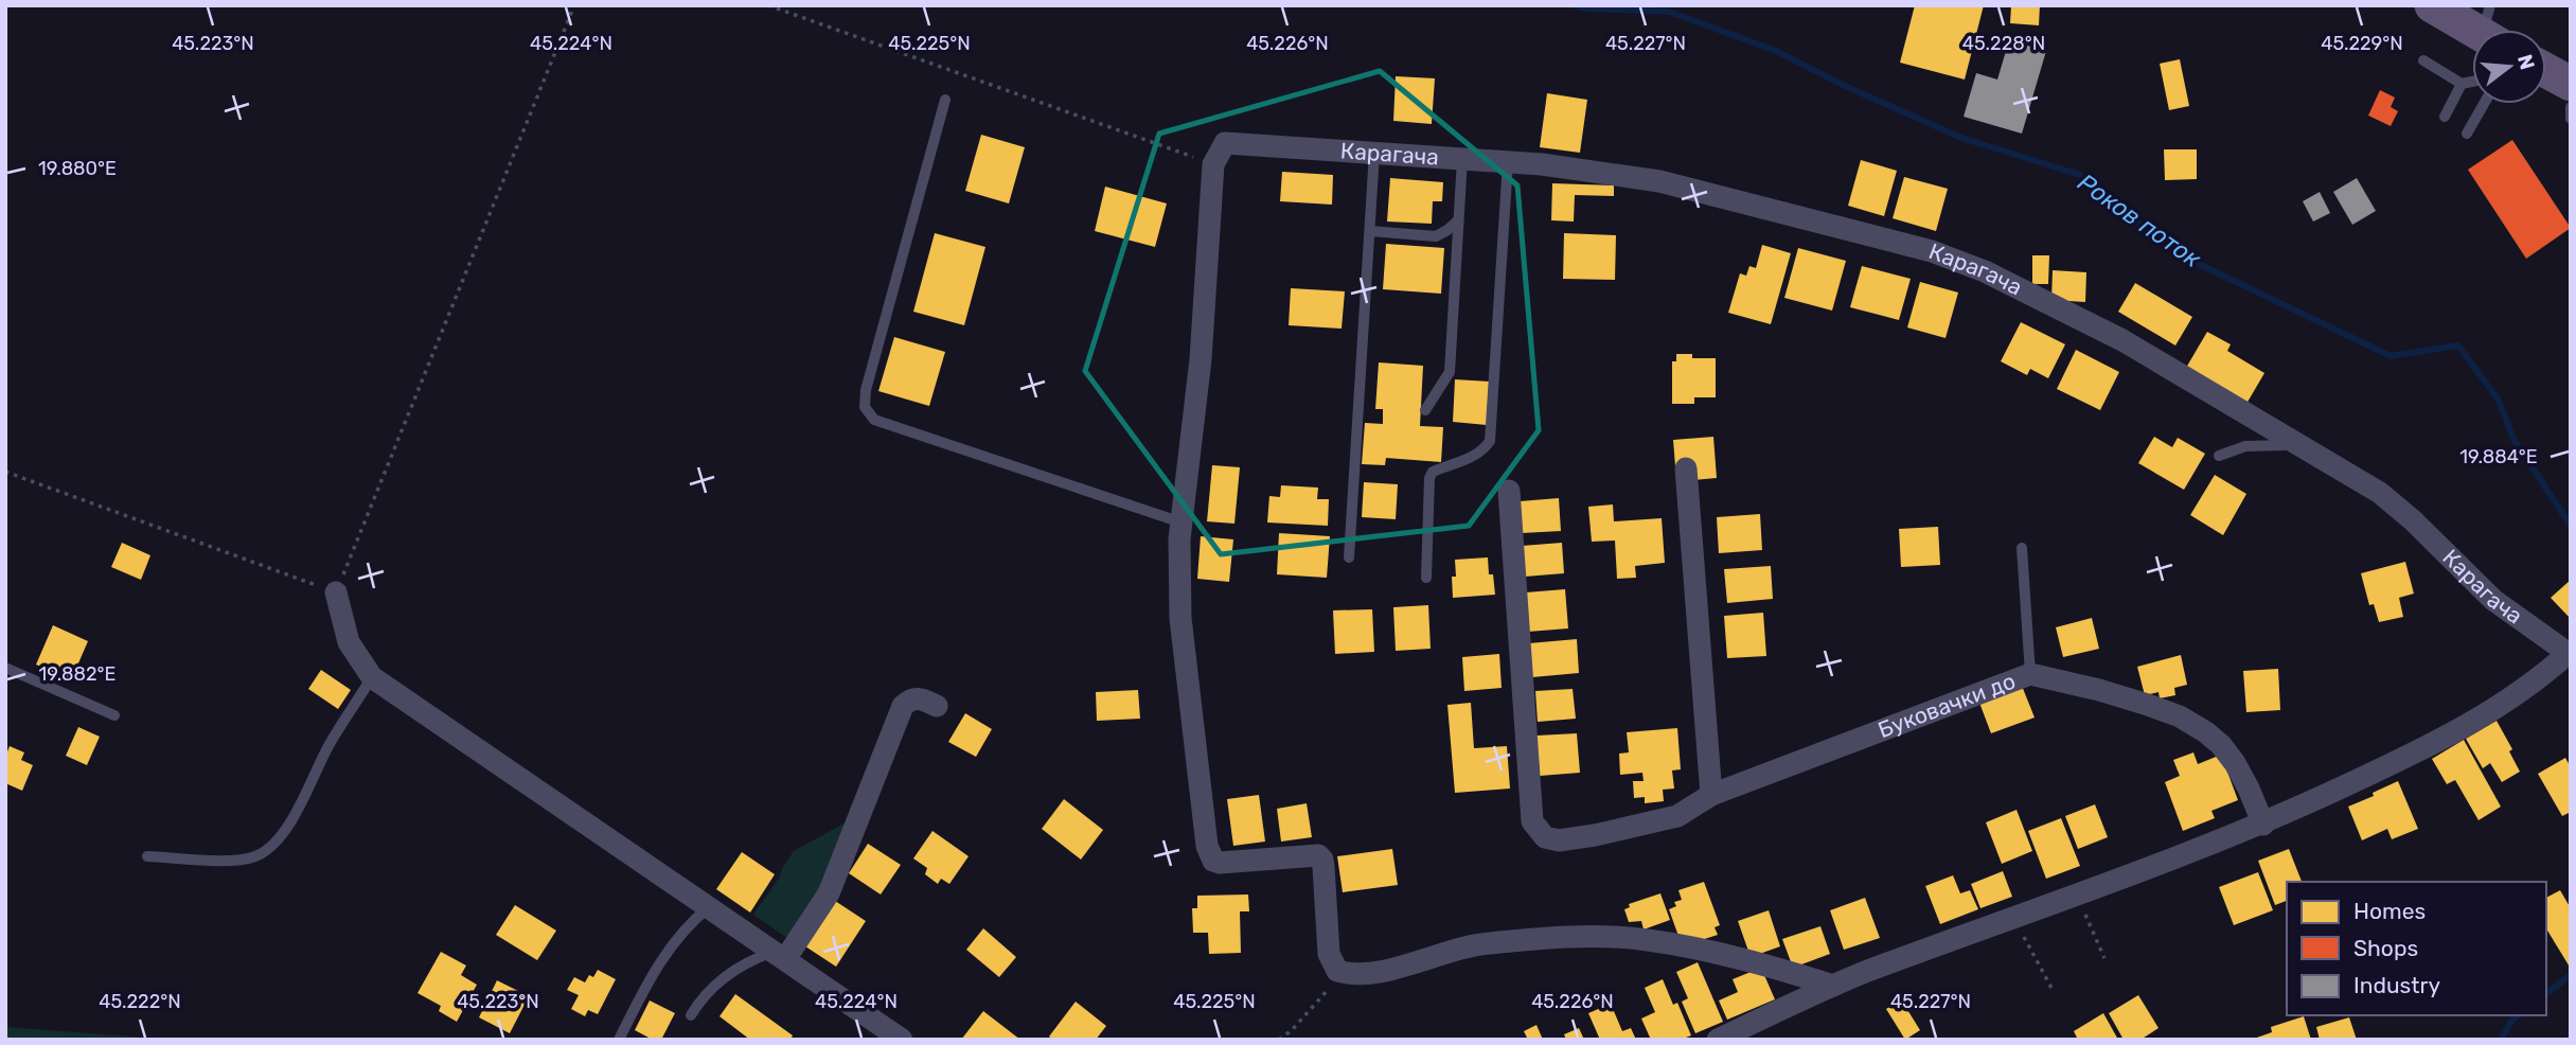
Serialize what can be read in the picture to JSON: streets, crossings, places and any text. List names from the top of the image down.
{
  "streets": {
    "street": ["Карагача", "Буковачки до"]
  },
  "water": ["Роков поток"],
  "legend": ["Homes", "Shops", "Industry"],
  "north": "right",
  "coordinates": [
    "45.223°N",
    "45.224°N",
    "45.225°N",
    "45.226°N",
    "45.227°N",
    "45.228°N",
    "45.229°N",
    "19.880°E",
    "19.884°E",
    "19.882°E",
    "45.222°N"
  ]
}
